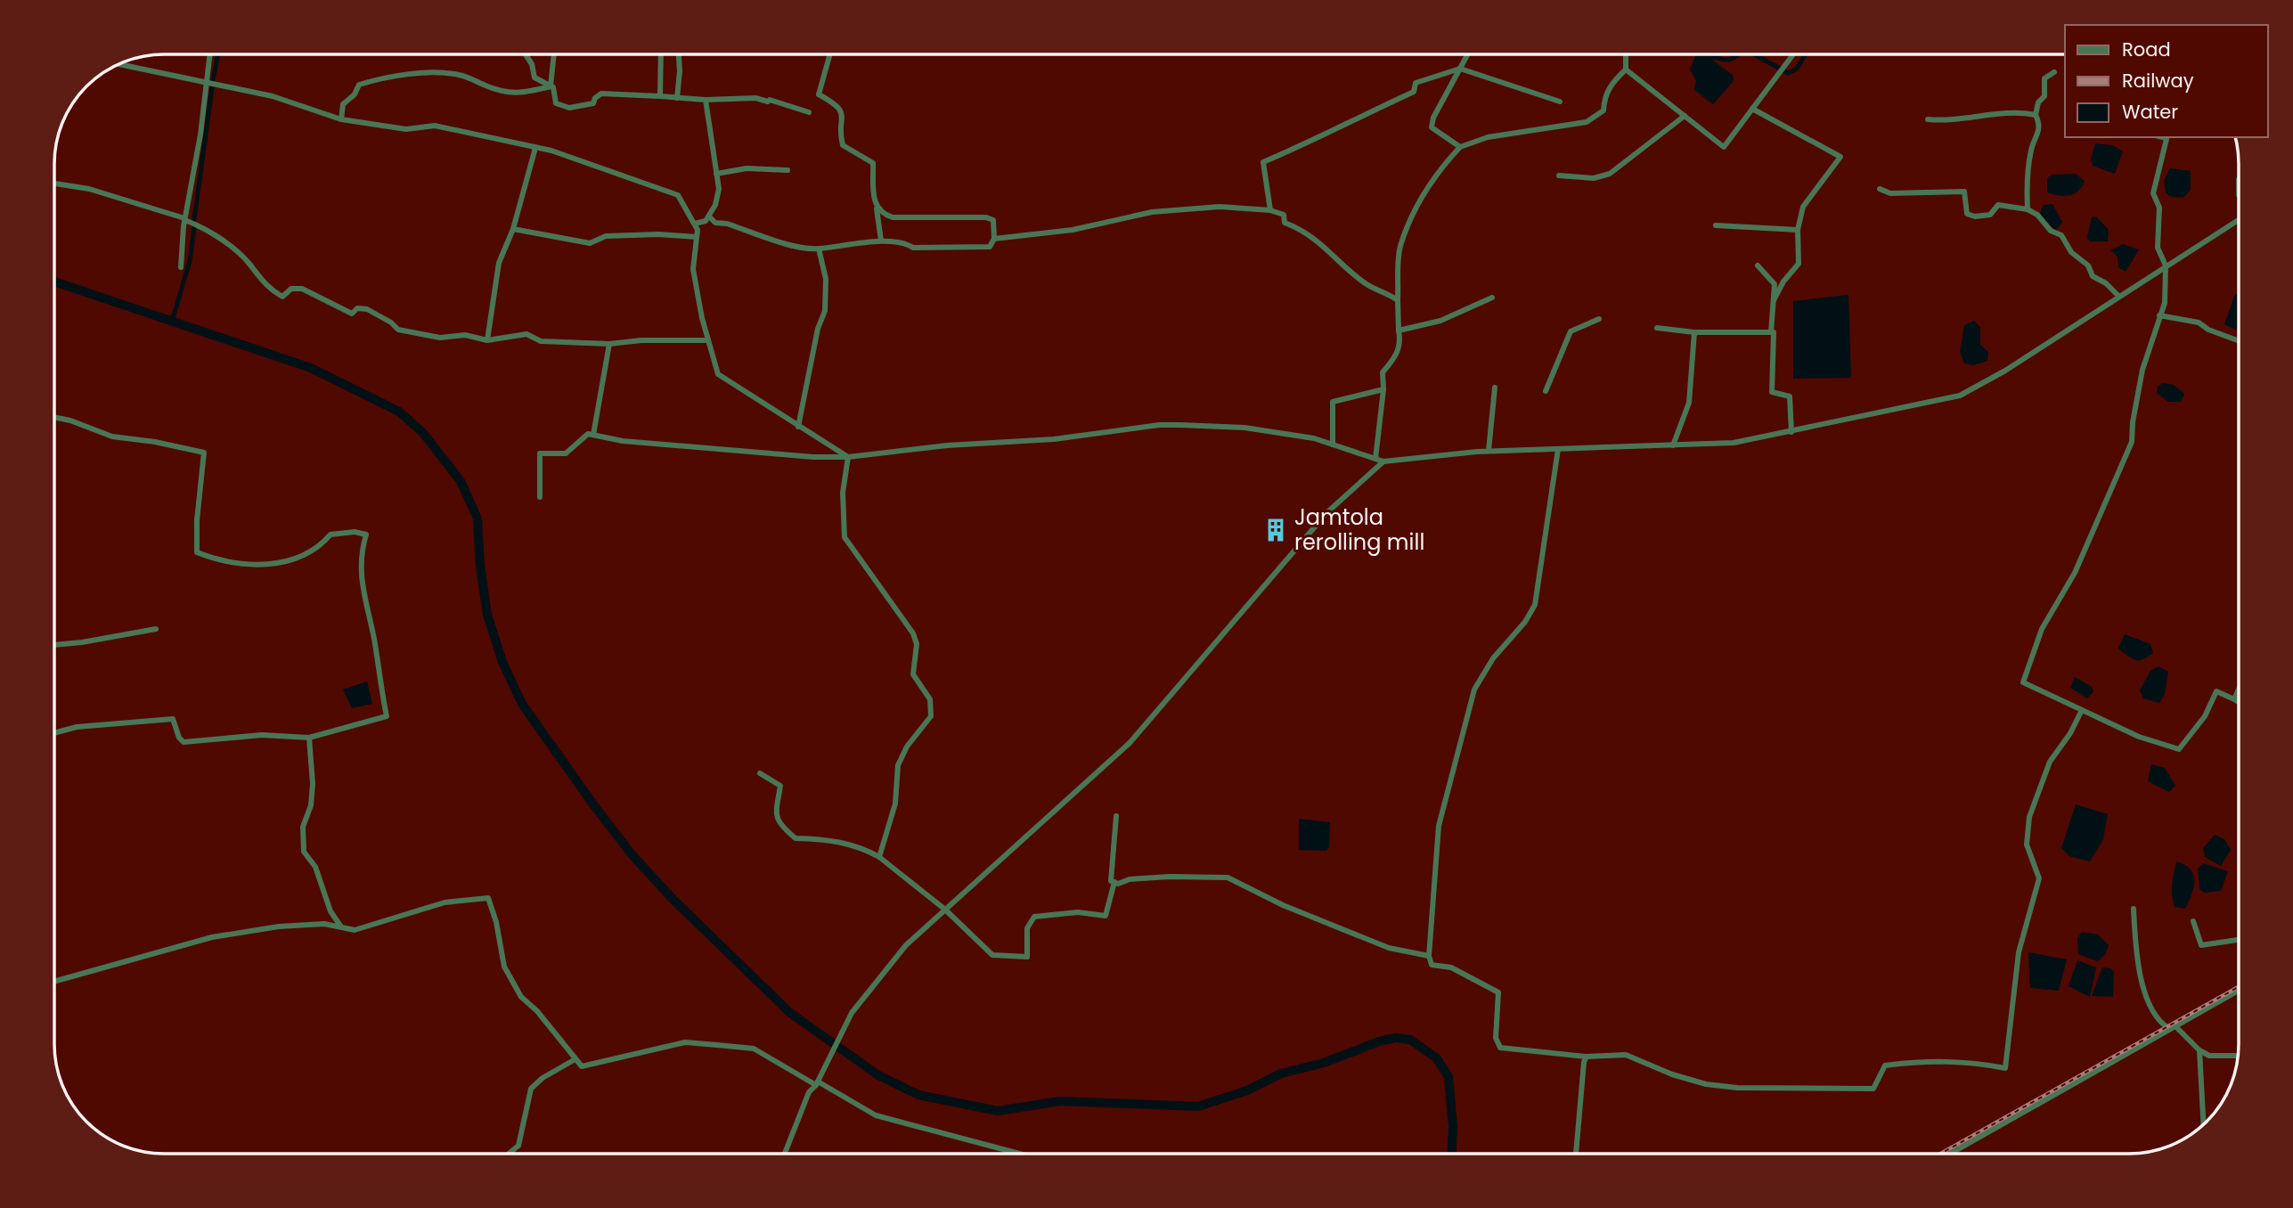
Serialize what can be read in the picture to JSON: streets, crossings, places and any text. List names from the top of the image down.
{
  "places": {
    "building": ["Jamtola rerolling mill"]
  },
  "legend": ["Road", "Railway", "Water"]
}
